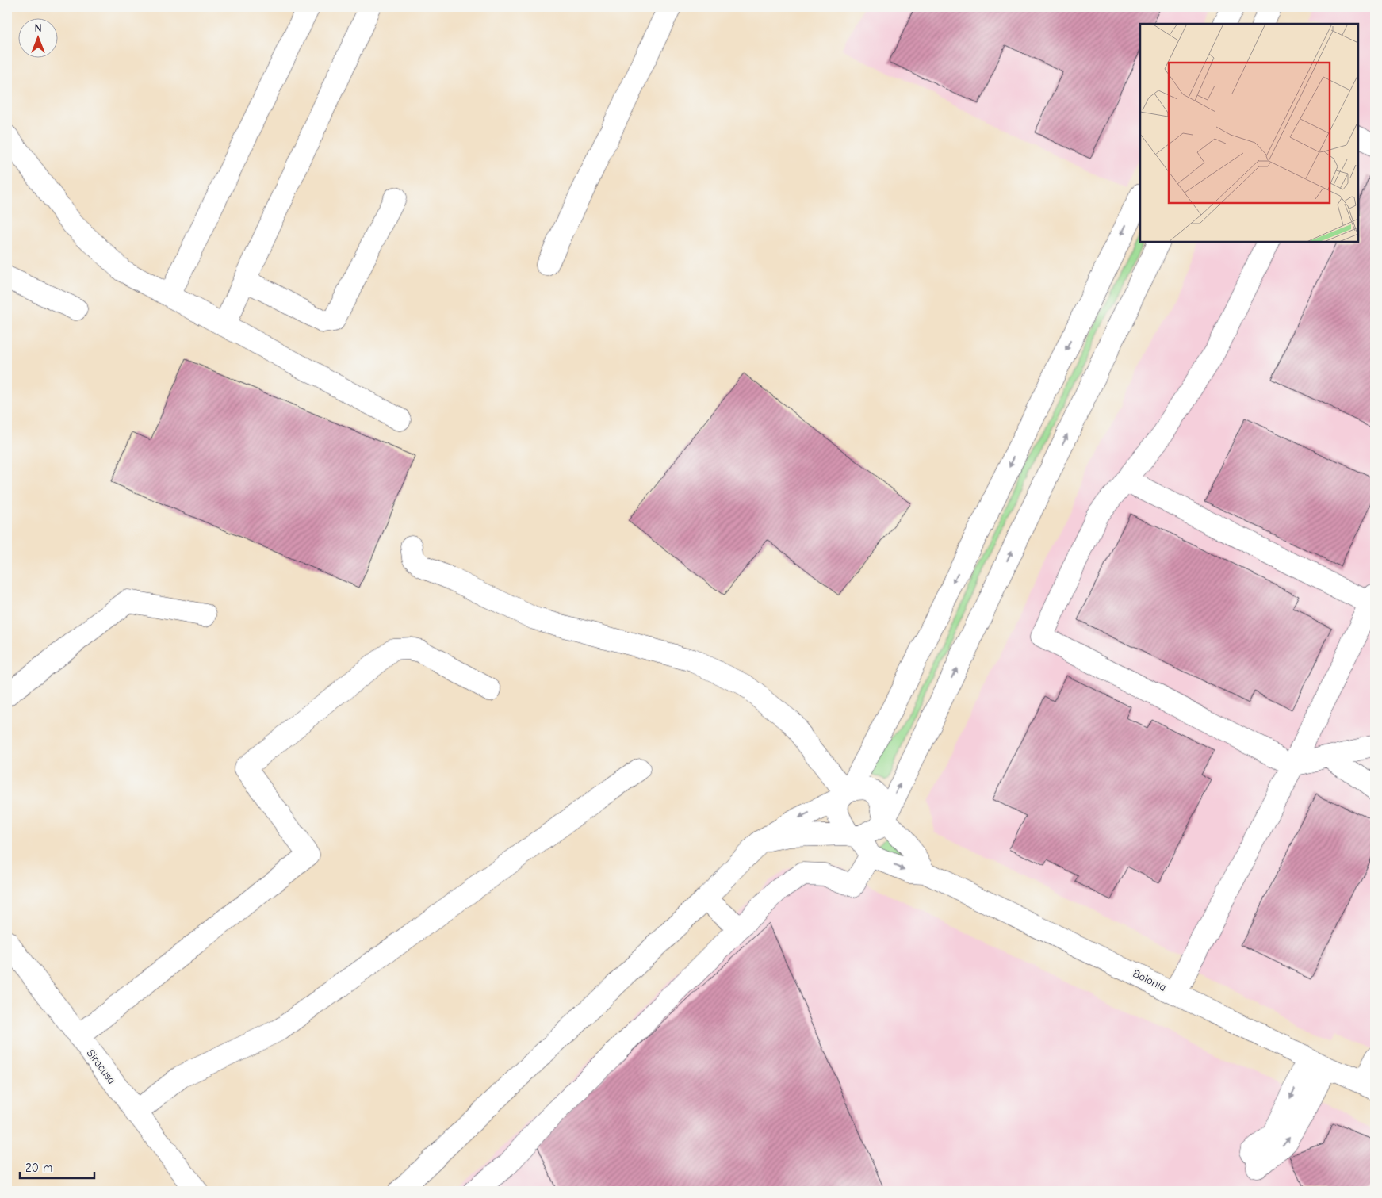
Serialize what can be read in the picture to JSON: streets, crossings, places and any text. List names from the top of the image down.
{
  "streets": {
    "street": ["Bolonia", "Siracusa"]
  },
  "scale_bar": "20 m",
  "north": "top"
}
